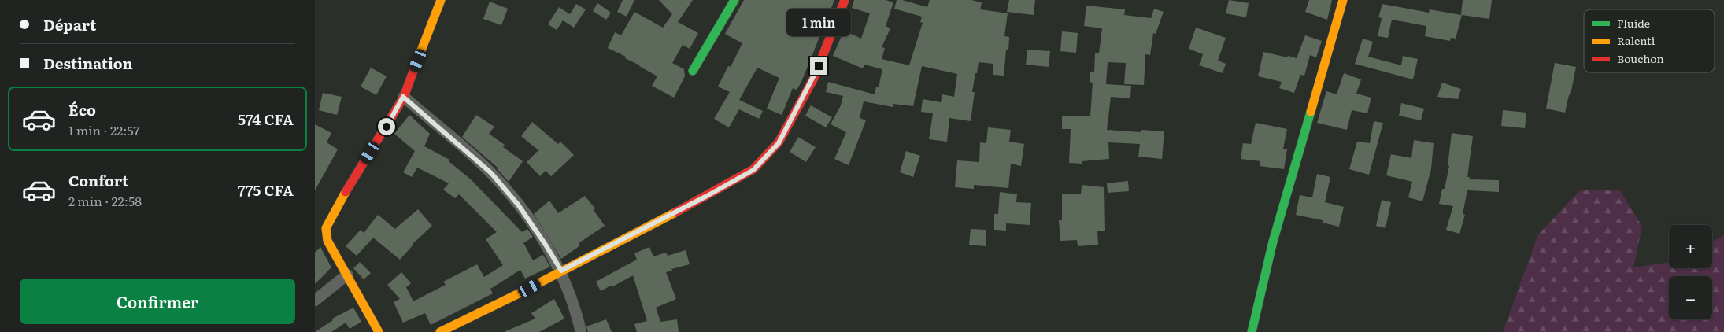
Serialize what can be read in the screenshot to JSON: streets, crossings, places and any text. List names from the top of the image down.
{
  "legend": ["Fluide", "Ralenti", "Bouchon"],
  "page": {
    "banner": ["Départ", "Destination"],
    "bubble": "1 min",
    "list": [
      {
        "name": "Éco",
        "note": "1 min · 22:57",
        "value": "574 CFA"
      },
      {
        "name": "Confort",
        "note": "2 min · 22:58",
        "value": "775 CFA"
      }
    ],
    "map_buttons": ["+", "−"],
    "buttons": "Confirmer"
  }
}
